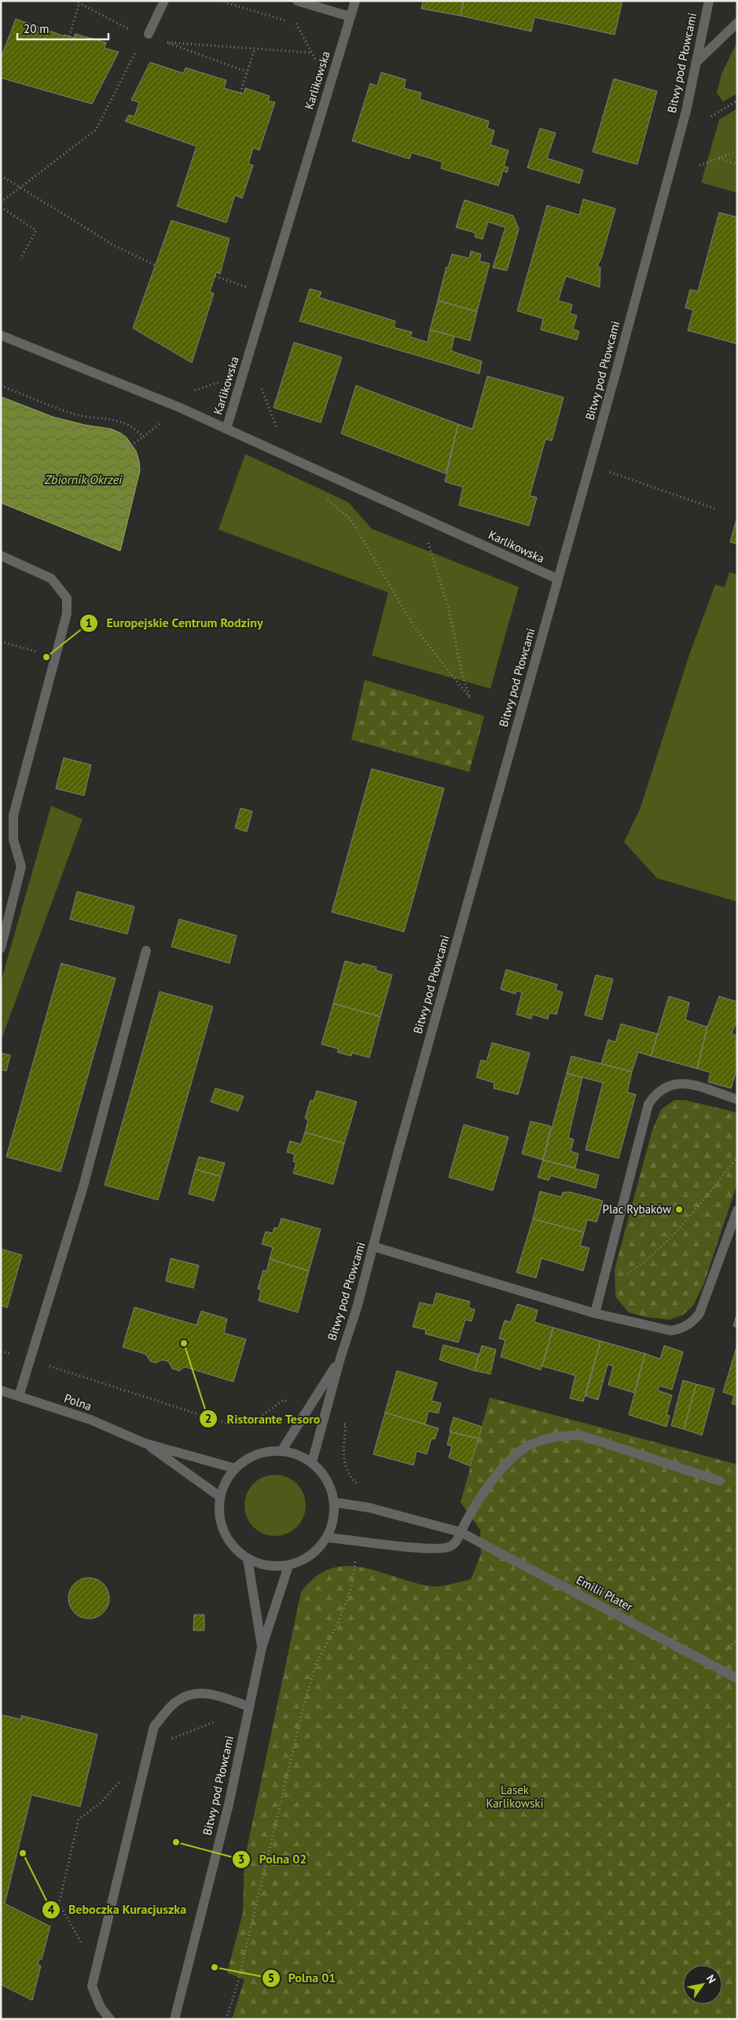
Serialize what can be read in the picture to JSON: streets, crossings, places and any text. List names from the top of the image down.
{
  "streets": {
    "street": [
      "Bitwy pod Płowcami",
      "Karlikowska",
      "Polna",
      "Emilii Plater"
    ]
  },
  "crossings": [
    ["Bitwy pod Płowcami", "Karlikowska"],
    ["Bitwy pod Płowcami", "Polna"],
    ["Bitwy pod Płowcami", "Emilii Plater"],
    ["Polna", "Emilii Plater"]
  ],
  "water": ["Zbiornik Okrzei"],
  "parks": ["Lasek Karlikowski"],
  "places": [
    "Europejskie Centrum Rodziny",
    "Plac Rybaków",
    "Ristorante Tesoro",
    "Polna 02",
    "Beboczka Kuracjuszka",
    "Polna 01"
  ],
  "scale_bar": "20 m",
  "north": "top right"
}
